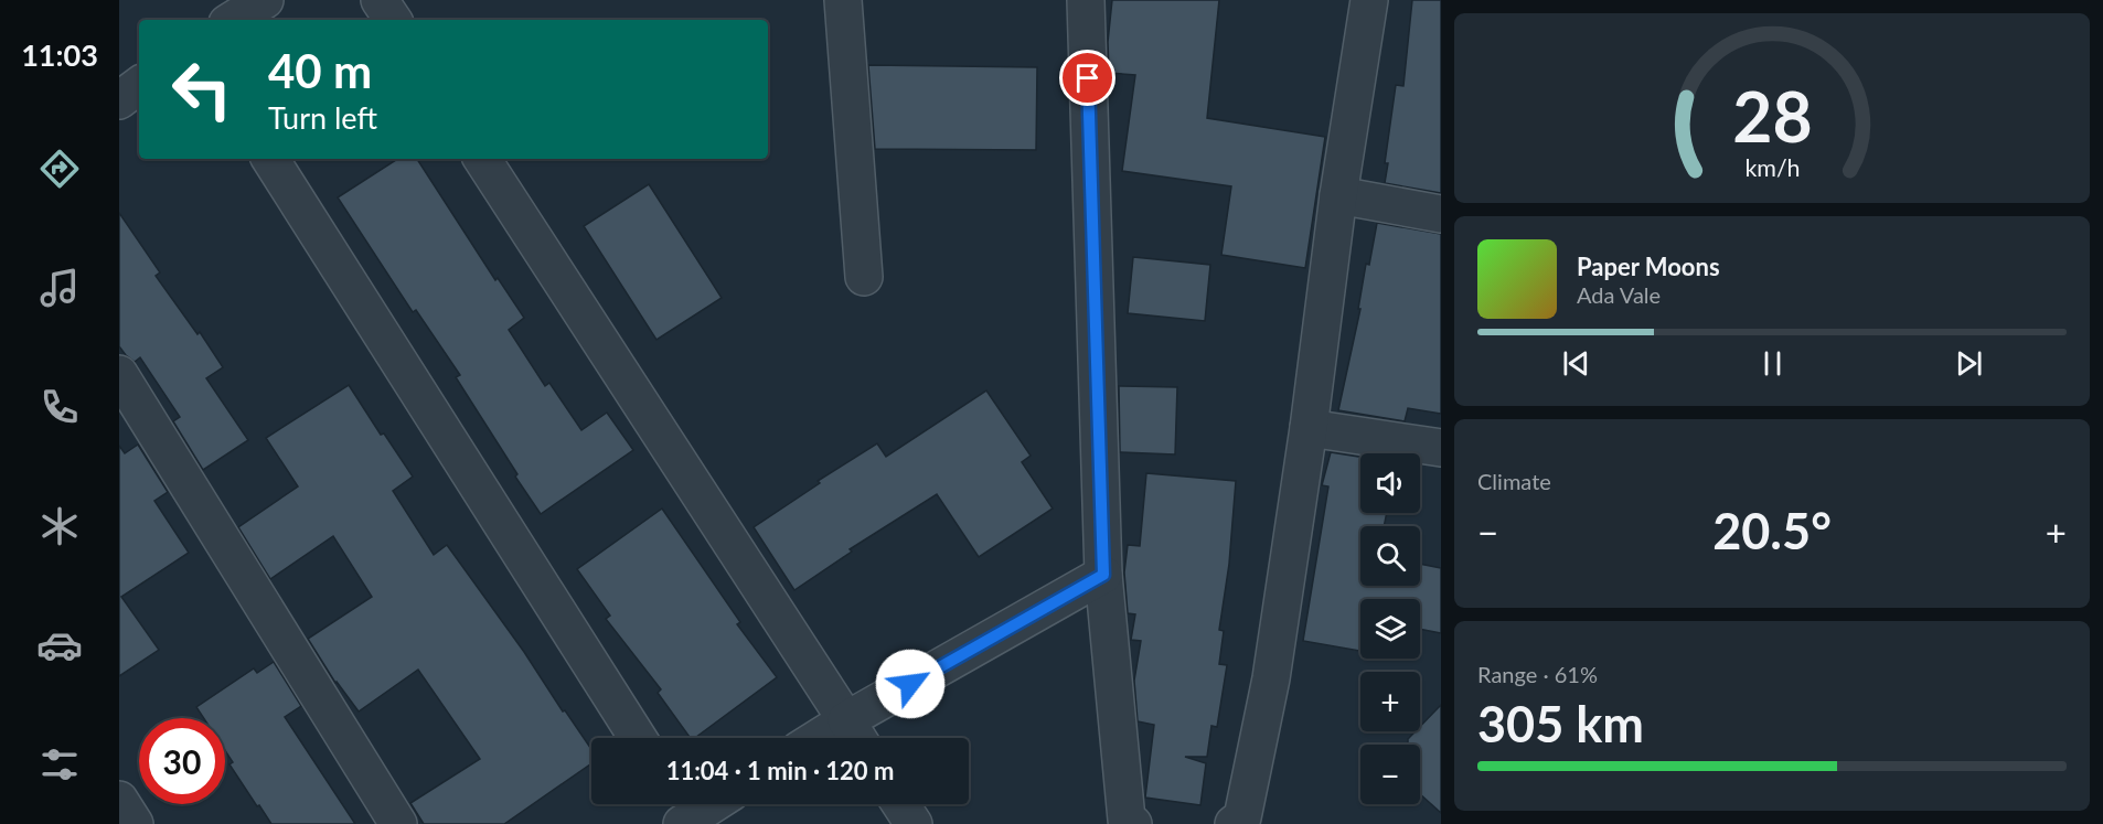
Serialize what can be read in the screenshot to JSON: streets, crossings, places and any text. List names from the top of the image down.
{
  "page": {
    "tabs": "11:03",
    "turn": ["40 m", "Turn left"],
    "song": ["Paper Moons", "Ada Vale"],
    "tile": [
      "Climate",
      ["Range · 61%", "305 km"]
    ],
    "map_buttons": ["+", "−"],
    "heat": ["−", "20.5°", "+"],
    "limit": "30",
    "trip": "11:04 · 1 min · 120 m",
    "gauge": ["28", "km/h"]
  }
}
